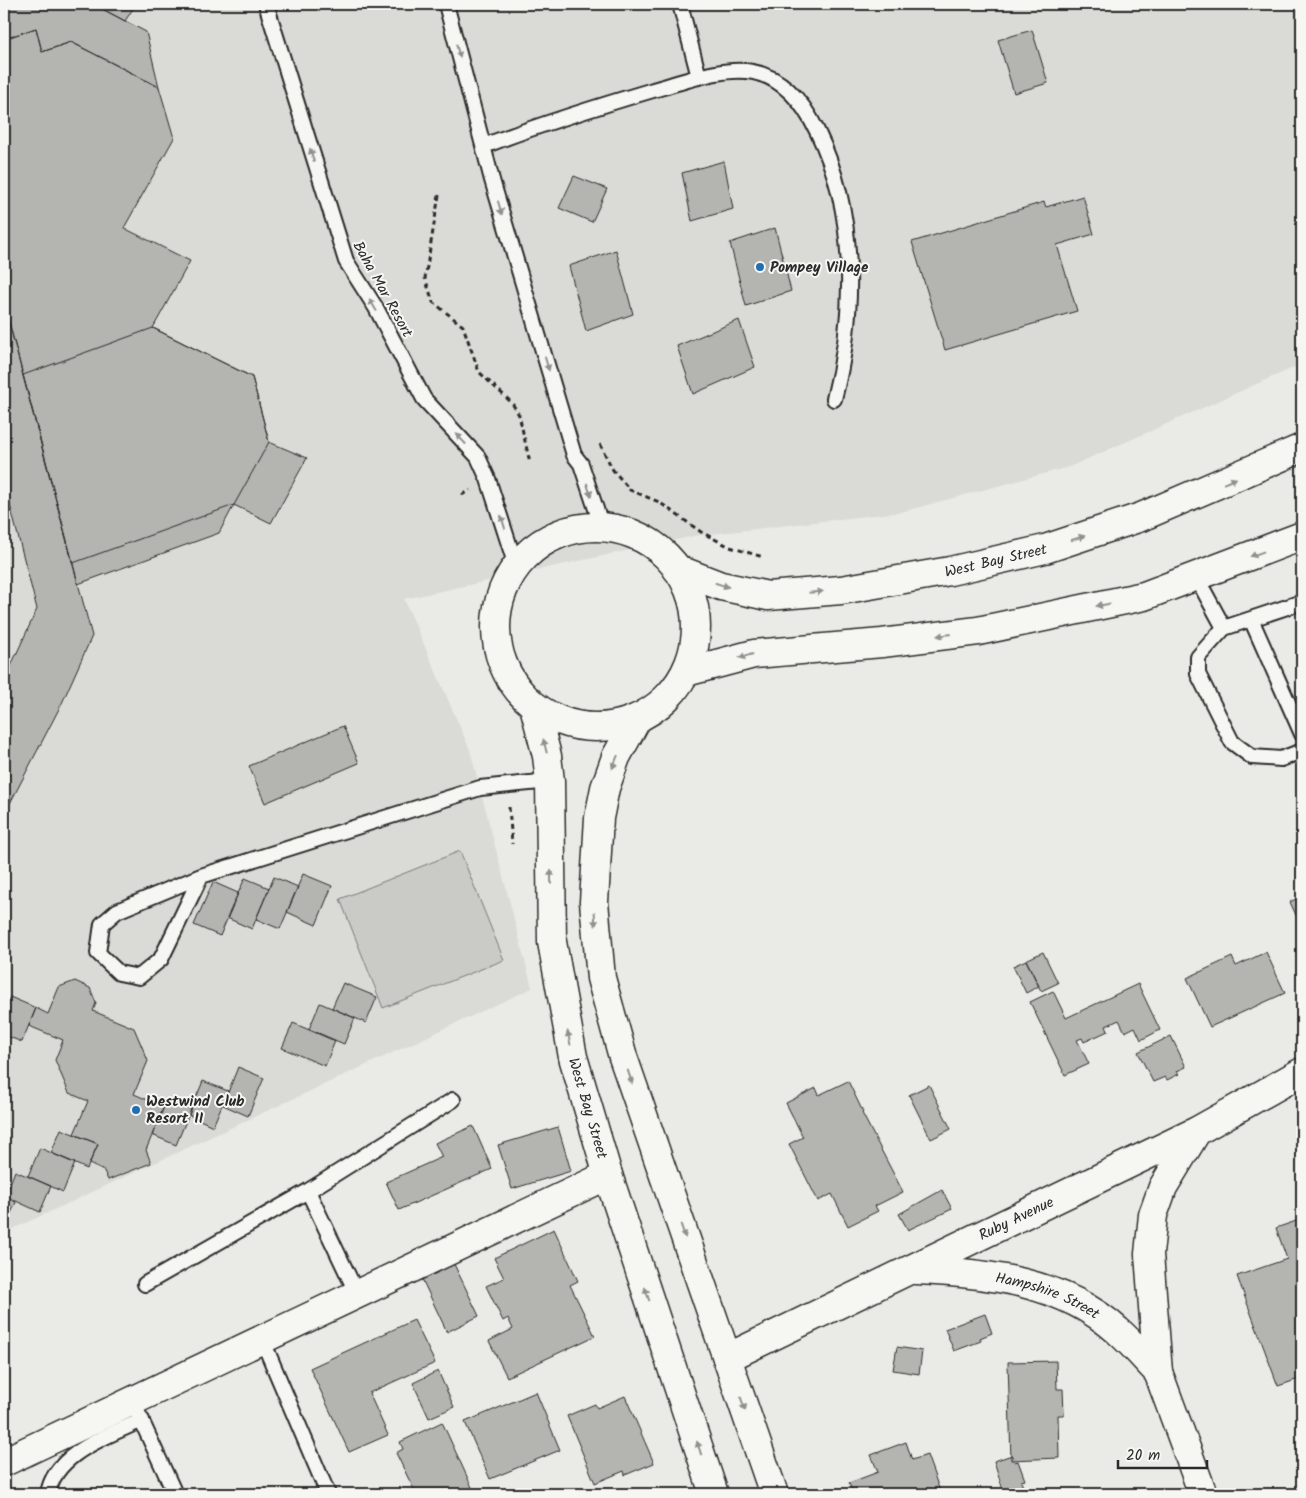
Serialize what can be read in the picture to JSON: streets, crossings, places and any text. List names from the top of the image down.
{
  "streets": {
    "main road": ["West Bay Street", "Ruby Avenue", "Hampshire Street"],
    "lane": ["Baha Mar Resort"]
  },
  "crossings": [
    ["Ruby Avenue", "Hampshire Street"]
  ],
  "places": ["Pompey Village", "Westwind Club Resort II"],
  "scale_bar": "20 m"
}
